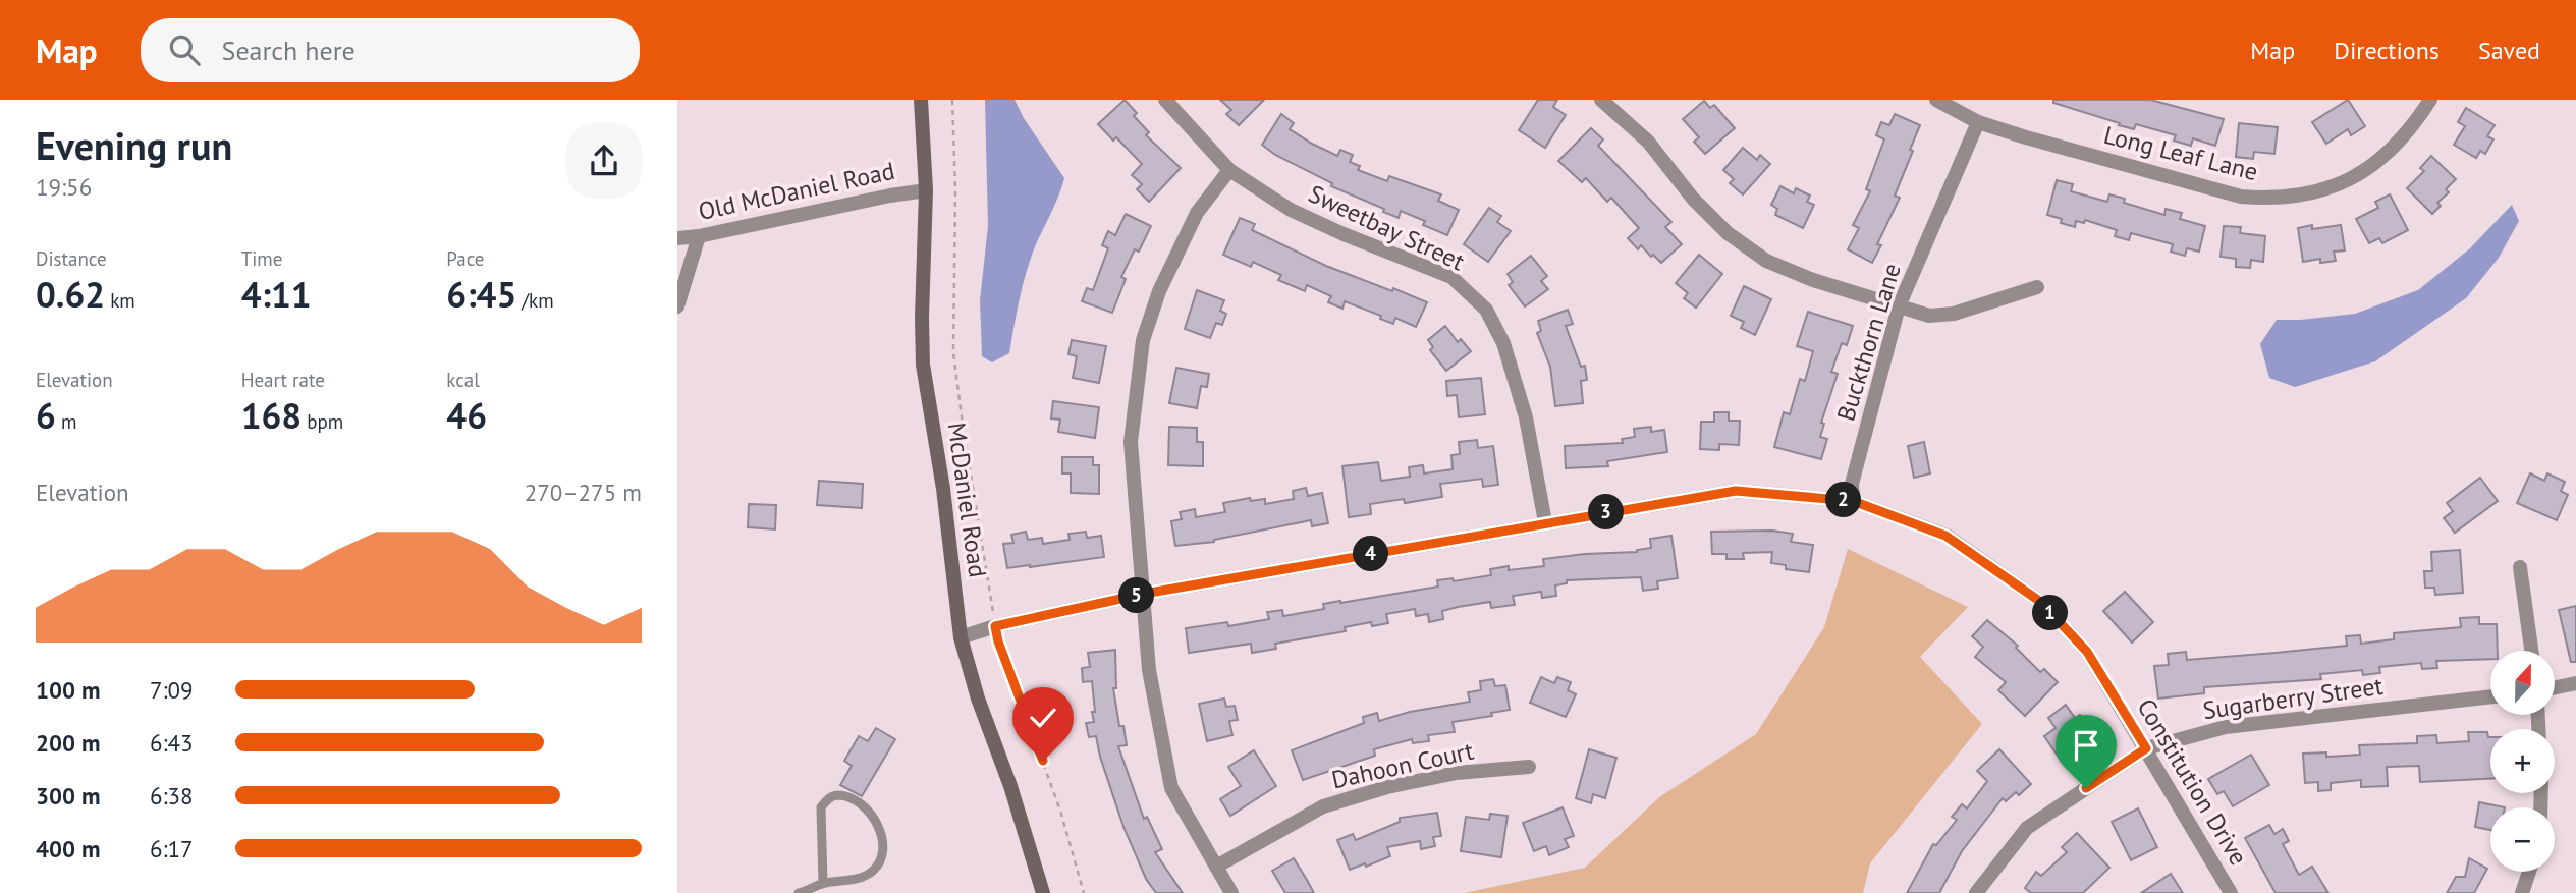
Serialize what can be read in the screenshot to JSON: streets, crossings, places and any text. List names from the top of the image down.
{
  "streets": {
    "main road": ["McDaniel Road"],
    "street": [
      "Long Leaf Lane",
      "Old McDaniel Road",
      "Sweetbay Street",
      "Buckthorn Lane",
      "Sugarberry Street",
      "Dahoon Court",
      "Constitution Drive"
    ]
  },
  "crossings": [
    ["Long Leaf Lane", "Buckthorn Lane"],
    ["Old McDaniel Road", "McDaniel Road"],
    ["Sweetbay Street", "Constitution Drive"],
    ["Buckthorn Lane", "Constitution Drive"],
    ["McDaniel Road", "Constitution Drive"],
    ["Sugarberry Street", "Constitution Drive"]
  ],
  "north": "top",
  "page": {
    "header": "Map",
    "search": "Search here",
    "nav": ["Map", "Directions", "Saved"],
    "heading": ["Evening run", "19:56"],
    "stats": [
      ["Distance", "0.62 km"],
      ["Time", "4:11"],
      ["Pace", "6:45 /km"],
      ["Elevation", "6 m"],
      ["Heart rate", "168 bpm"],
      ["kcal", "46"]
    ],
    "chart": ["Elevation", "270–275 m"],
    "pins": [
      "2",
      "3",
      "4",
      "5",
      "1"
    ],
    "map_buttons": ["+", "−"],
    "list": [
      {
        "name": "100 m",
        "note": "7:09"
      },
      {
        "name": "200 m",
        "note": "6:43"
      },
      {
        "name": "300 m",
        "note": "6:38"
      },
      {
        "name": "400 m",
        "note": "6:17"
      }
    ]
  }
}
